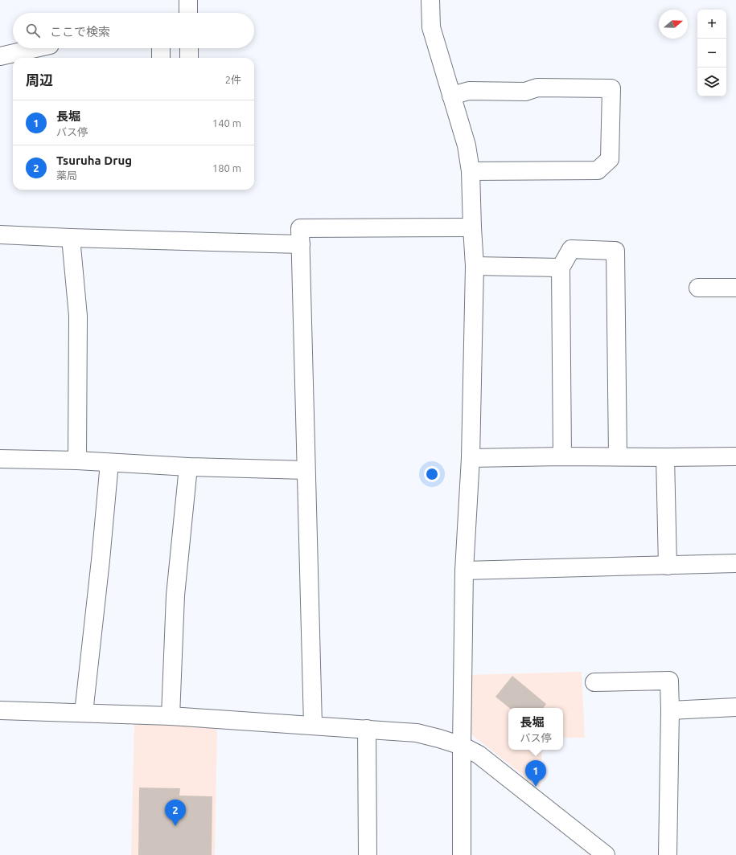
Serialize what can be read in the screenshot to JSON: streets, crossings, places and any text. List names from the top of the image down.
{
  "north": "right",
  "page": {
    "map_buttons": ["+", "−"],
    "search": "ここで検索",
    "heading": ["周辺", "2件"],
    "list": [
      {
        "mark": "1",
        "name": "長堀",
        "note": "バス停",
        "value": "140 m"
      },
      {
        "mark": "2",
        "name": "Tsuruha Drug",
        "note": "薬局",
        "value": "180 m"
      }
    ],
    "popup": ["長堀", "バス停"],
    "pins": ["1", "2"]
  }
}
